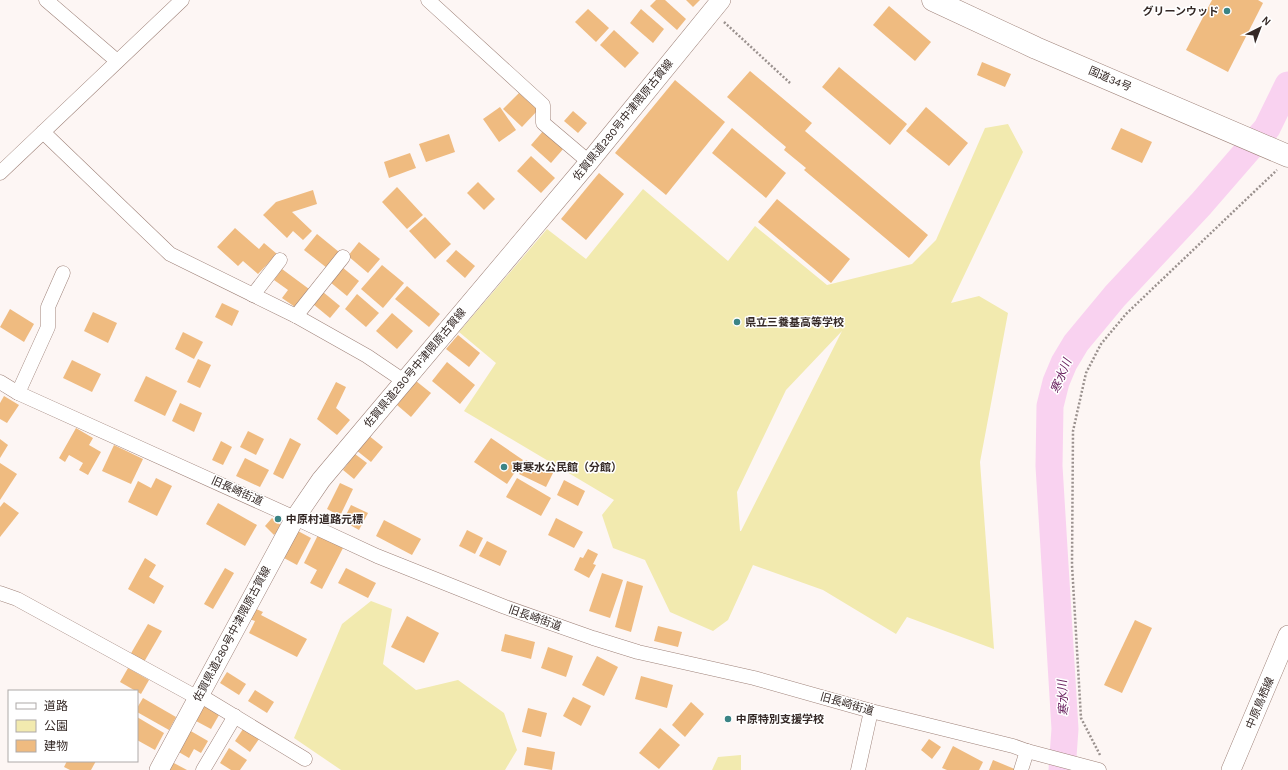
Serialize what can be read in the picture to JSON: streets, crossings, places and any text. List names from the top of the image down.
{
  "streets": {
    "highway": ["国道34号"],
    "main road": ["佐賀県道280号中津隈原古賀線", "中原鳥栖線"],
    "street": ["旧長崎街道"]
  },
  "crossings": [
    ["佐賀県道280号中津隈原古賀線", "旧長崎街道"]
  ],
  "water": ["寒水川"],
  "places": [
    "グリーンウッド",
    "県立三養基高等学校",
    "東寒水公民館（分館）",
    "中原村道路元標",
    "中原特別支援学校"
  ],
  "legend": ["道路", "公園", "建物"],
  "north": "top right"
}
